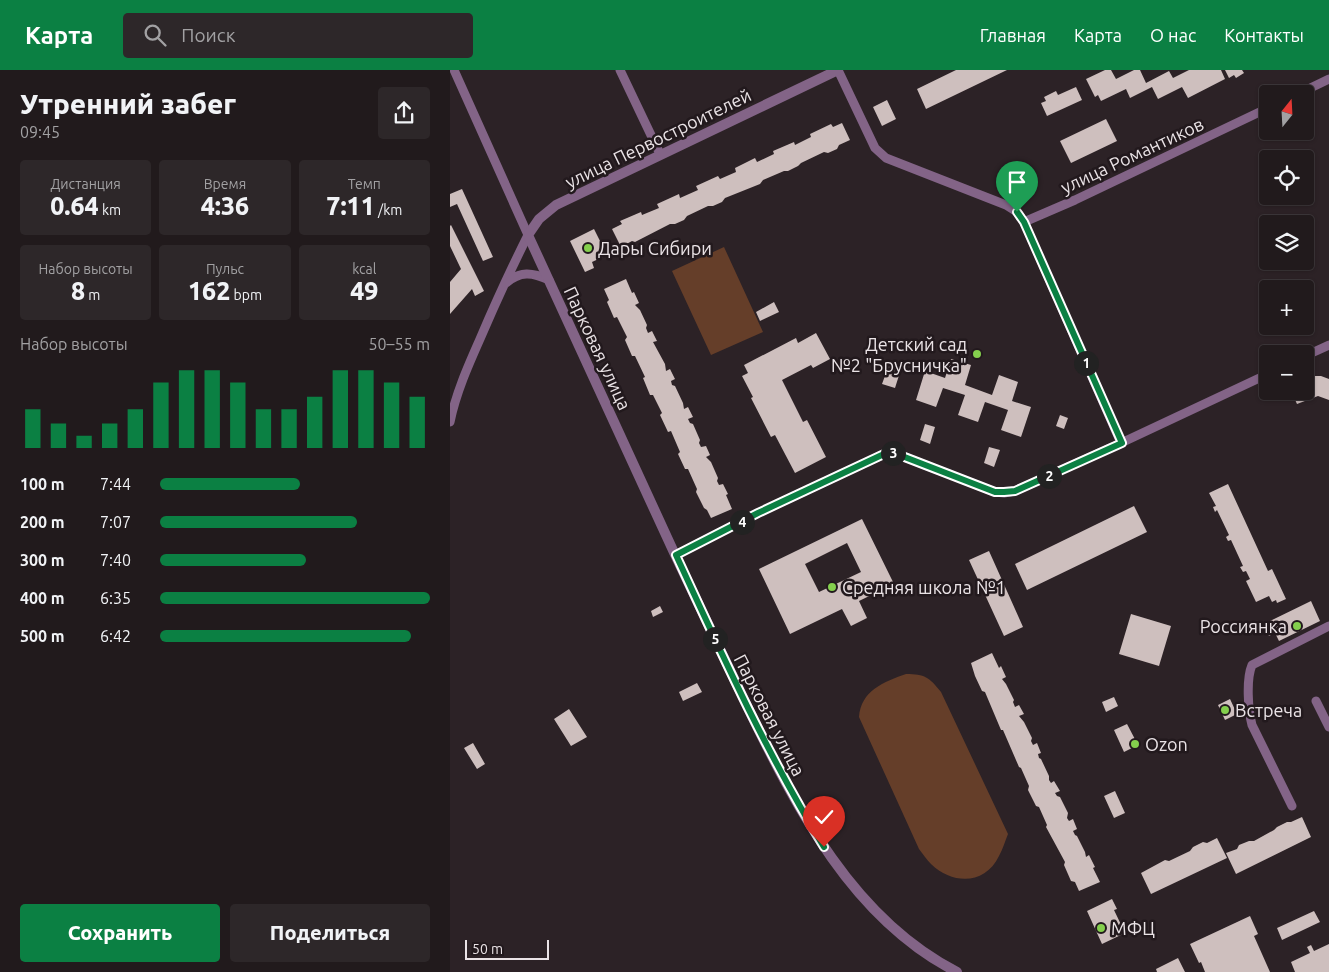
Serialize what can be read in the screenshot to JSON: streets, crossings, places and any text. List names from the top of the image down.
{
  "streets": {
    "street": ["улица Первостроителей", "улица Романтиков", "Парковая улица"]
  },
  "crossings": [
    ["улица Первостроителей", "Парковая улица"]
  ],
  "places": [
    "Дары Сибири",
    "Детский сад №2 \"Брусничка\"",
    "Средняя школа №1",
    "Россиянка",
    "Встреча",
    "Ozon",
    "МФЦ"
  ],
  "scale_bar": "50 m",
  "north": "top",
  "page": {
    "header": "Карта",
    "search": "Поиск",
    "nav": [
      "Главная",
      "Карта",
      "О нас",
      "Контакты"
    ],
    "heading": ["Утренний забег", "09:45"],
    "map_buttons": ["+", "−"],
    "stats": [
      ["Дистанция", "0.64 km"],
      ["Время", "4:36"],
      ["Темп", "7:11 /km"],
      ["Набор высоты", "8 m"],
      ["Пульс", "162 bpm"],
      ["kcal", "49"]
    ],
    "chart": ["Набор высоты", "50–55 m"],
    "pins": [
      "1",
      "3",
      "2",
      "4",
      "5"
    ],
    "list": [
      {
        "name": "100 m",
        "note": "7:44"
      },
      {
        "name": "200 m",
        "note": "7:07"
      },
      {
        "name": "300 m",
        "note": "7:40"
      },
      {
        "name": "400 m",
        "note": "6:35"
      },
      {
        "name": "500 m",
        "note": "6:42"
      }
    ],
    "buttons": ["Сохранить", "Поделиться"],
    "scale": "50 m"
  }
}
